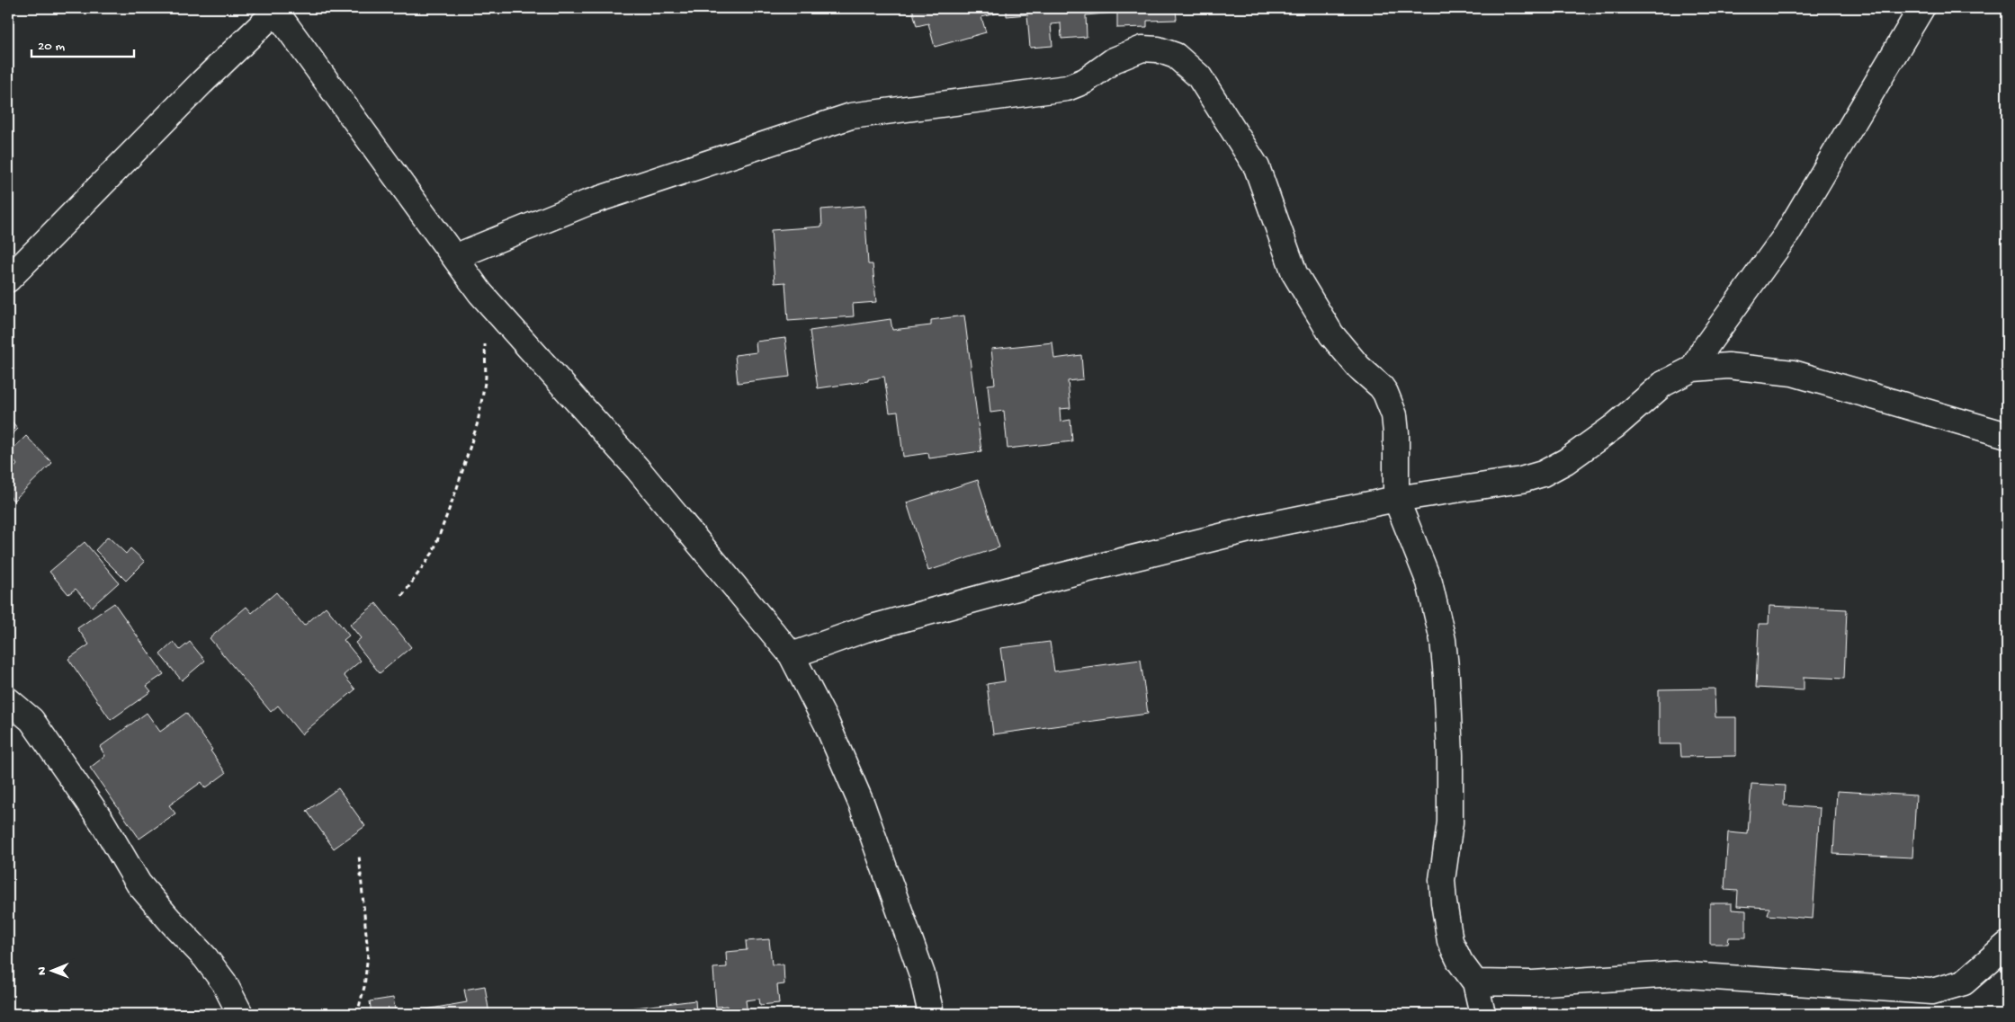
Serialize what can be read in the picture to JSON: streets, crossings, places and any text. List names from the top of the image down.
{
  "scale_bar": "20 m",
  "north": "left"
}
